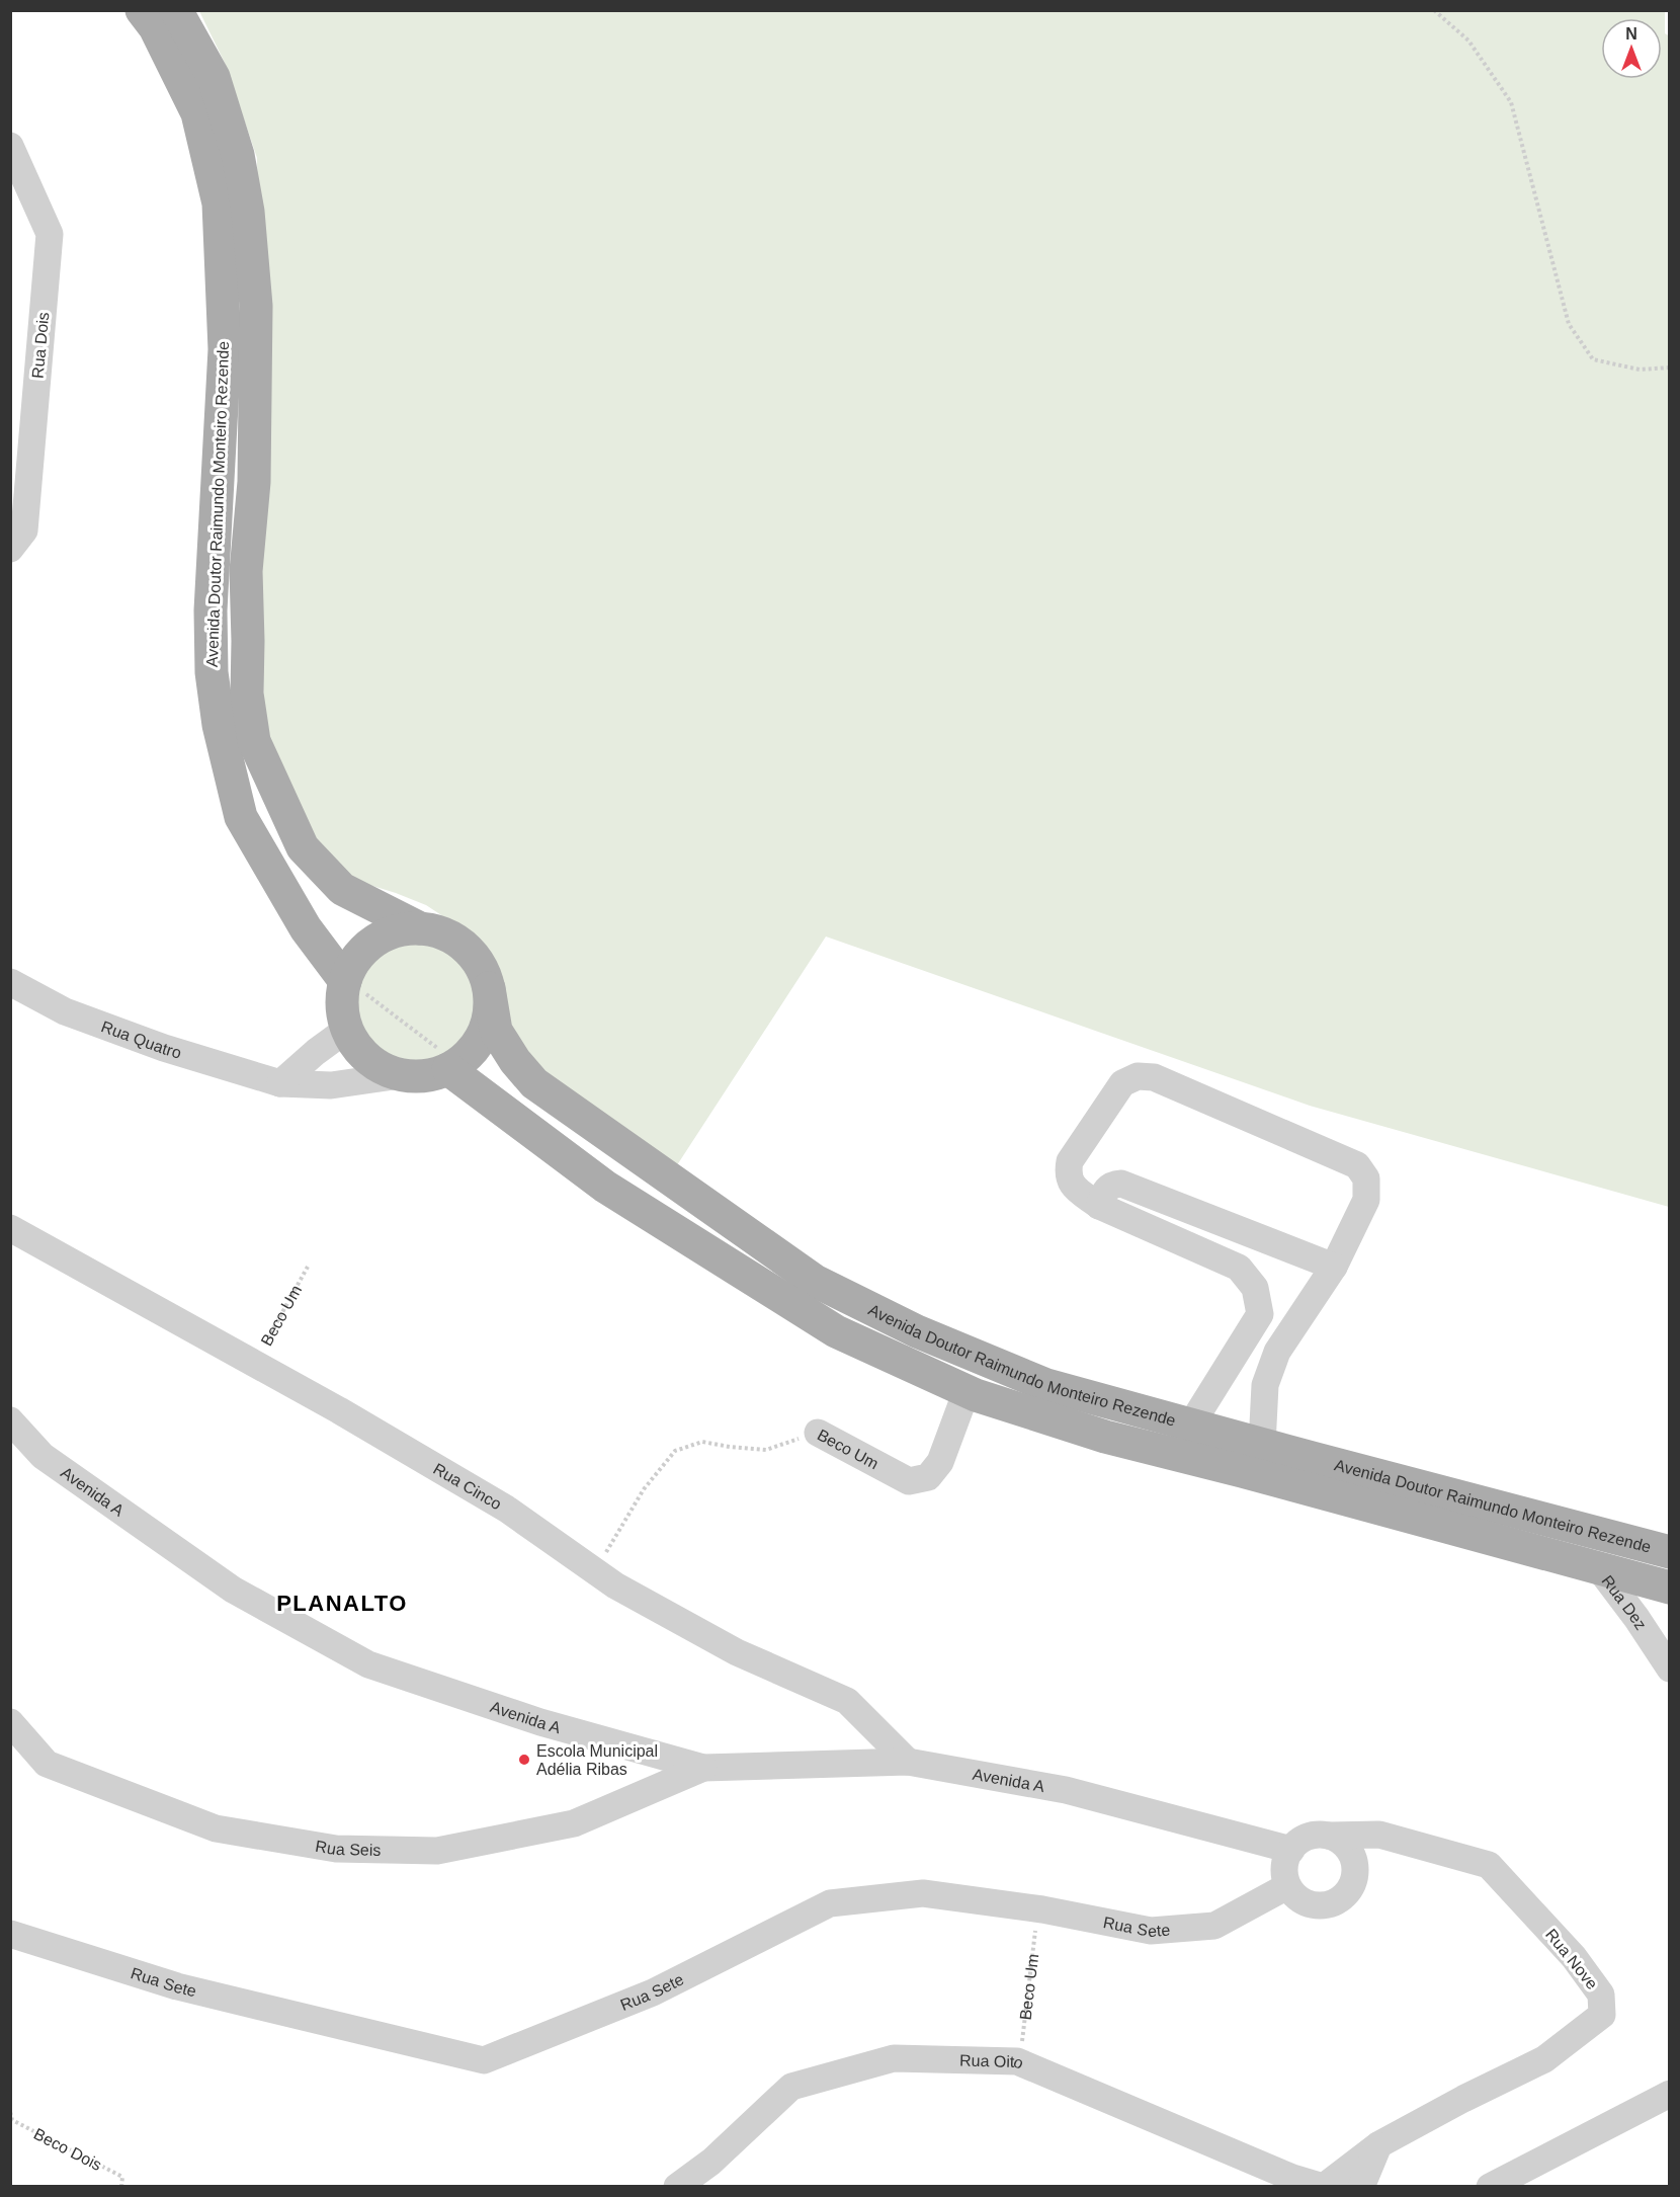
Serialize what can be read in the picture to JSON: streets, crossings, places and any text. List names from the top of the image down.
{
  "streets": {
    "main road": ["Avenida Doutor Raimundo Monteiro Rezende"],
    "street": [
      "Rua Dois",
      "Rua Quatro",
      "Beco Um",
      "Rua Cinco",
      "Avenida A",
      "Rua Dez",
      "Rua Seis",
      "Rua Sete",
      "Rua Nove",
      "Rua Oito"
    ],
    "path": ["Beco Dois"]
  },
  "crossings": [
    ["Avenida Doutor Raimundo Monteiro Rezende", "Beco Um"],
    ["Avenida Doutor Raimundo Monteiro Rezende", "Rua Dez"],
    ["Beco Um", "Rua Cinco"],
    ["Beco Um", "Rua Sete"],
    ["Beco Um", "Rua Oito"],
    ["Rua Cinco", "Avenida A"],
    ["Avenida A", "Rua Seis"],
    ["Avenida A", "Rua Sete"],
    ["Avenida A", "Rua Nove"],
    ["Rua Sete", "Rua Nove"],
    ["Rua Nove", "Rua Oito"]
  ],
  "districts": ["PLANALTO"],
  "places": ["Escola Municipal Adélia Ribas"],
  "north": "top"
}
